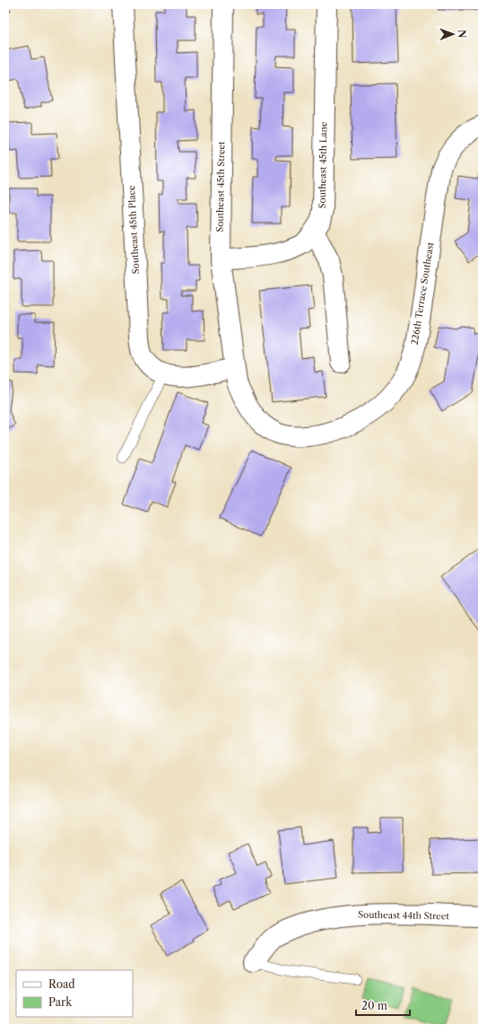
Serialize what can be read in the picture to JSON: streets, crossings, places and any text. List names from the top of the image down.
{
  "streets": {
    "street": [
      "Southeast 45th Lane",
      "Southeast 45th Street",
      "Southeast 45th Place",
      "226th Terrace Southeast",
      "Southeast 44th Street"
    ]
  },
  "crossings": [
    ["Southeast 45th Lane", "Southeast 45th Street"],
    ["Southeast 45th Street", "Southeast 45th Place"],
    ["Southeast 45th Street", "226th Terrace Southeast"],
    ["Southeast 45th Place", "226th Terrace Southeast"]
  ],
  "legend": ["Road", "Park"],
  "scale_bar": "20 m",
  "north": "right"
}
